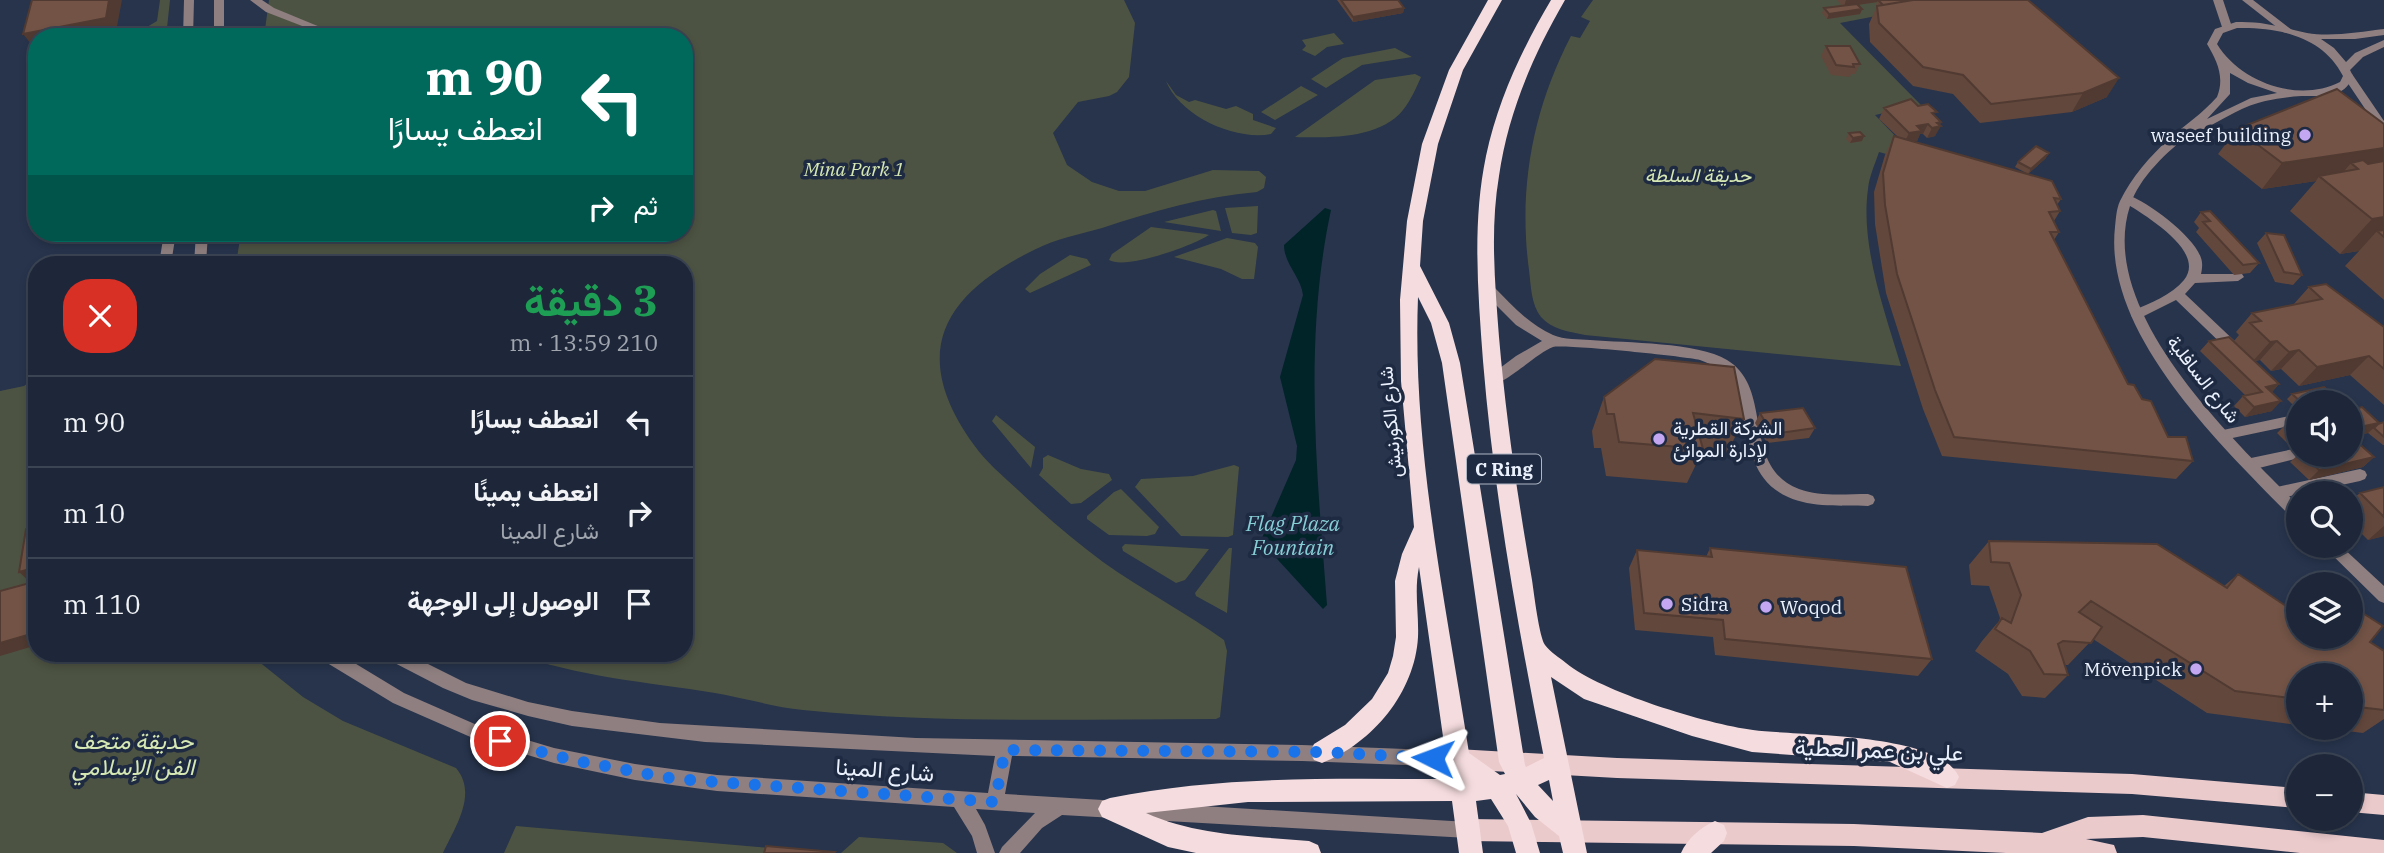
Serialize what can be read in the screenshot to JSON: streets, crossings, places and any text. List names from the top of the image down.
{
  "streets": {
    "highway": ["شارع الكورنيش", "C Ring"],
    "main road": ["علي بن عمر العطية"],
    "street": ["شارع السافلية", "شارع المينا"]
  },
  "crossings": [
    ["شارع الكورنيش", "شارع المينا"],
    ["C Ring", "علي بن عمر العطية"]
  ],
  "water": ["Flag Plaza Fountain"],
  "parks": ["Mina Park 1", "حديقة السلطة", "حديقة متحف الفن الإسلامي"],
  "places": [
    "waseef building",
    "الشركة القطرية لإدارة الموانئ",
    "Sidra",
    "Woqod",
    "Mövenpick"
  ],
  "page": {
    "turn": ["90 m", "انعطف يسارًا"],
    "then": "ثم",
    "heading": ["3 دقيقة", "210 m · 13:59"],
    "list": [
      {
        "name": "انعطف يسارًا",
        "value": "90 m"
      },
      {
        "name": "انعطف يمينًا",
        "note": "شارع المينا",
        "value": "10 m"
      },
      {
        "name": "الوصول إلى الوجهة",
        "value": "110 m"
      }
    ],
    "map_buttons": ["+", "−"]
  }
}
